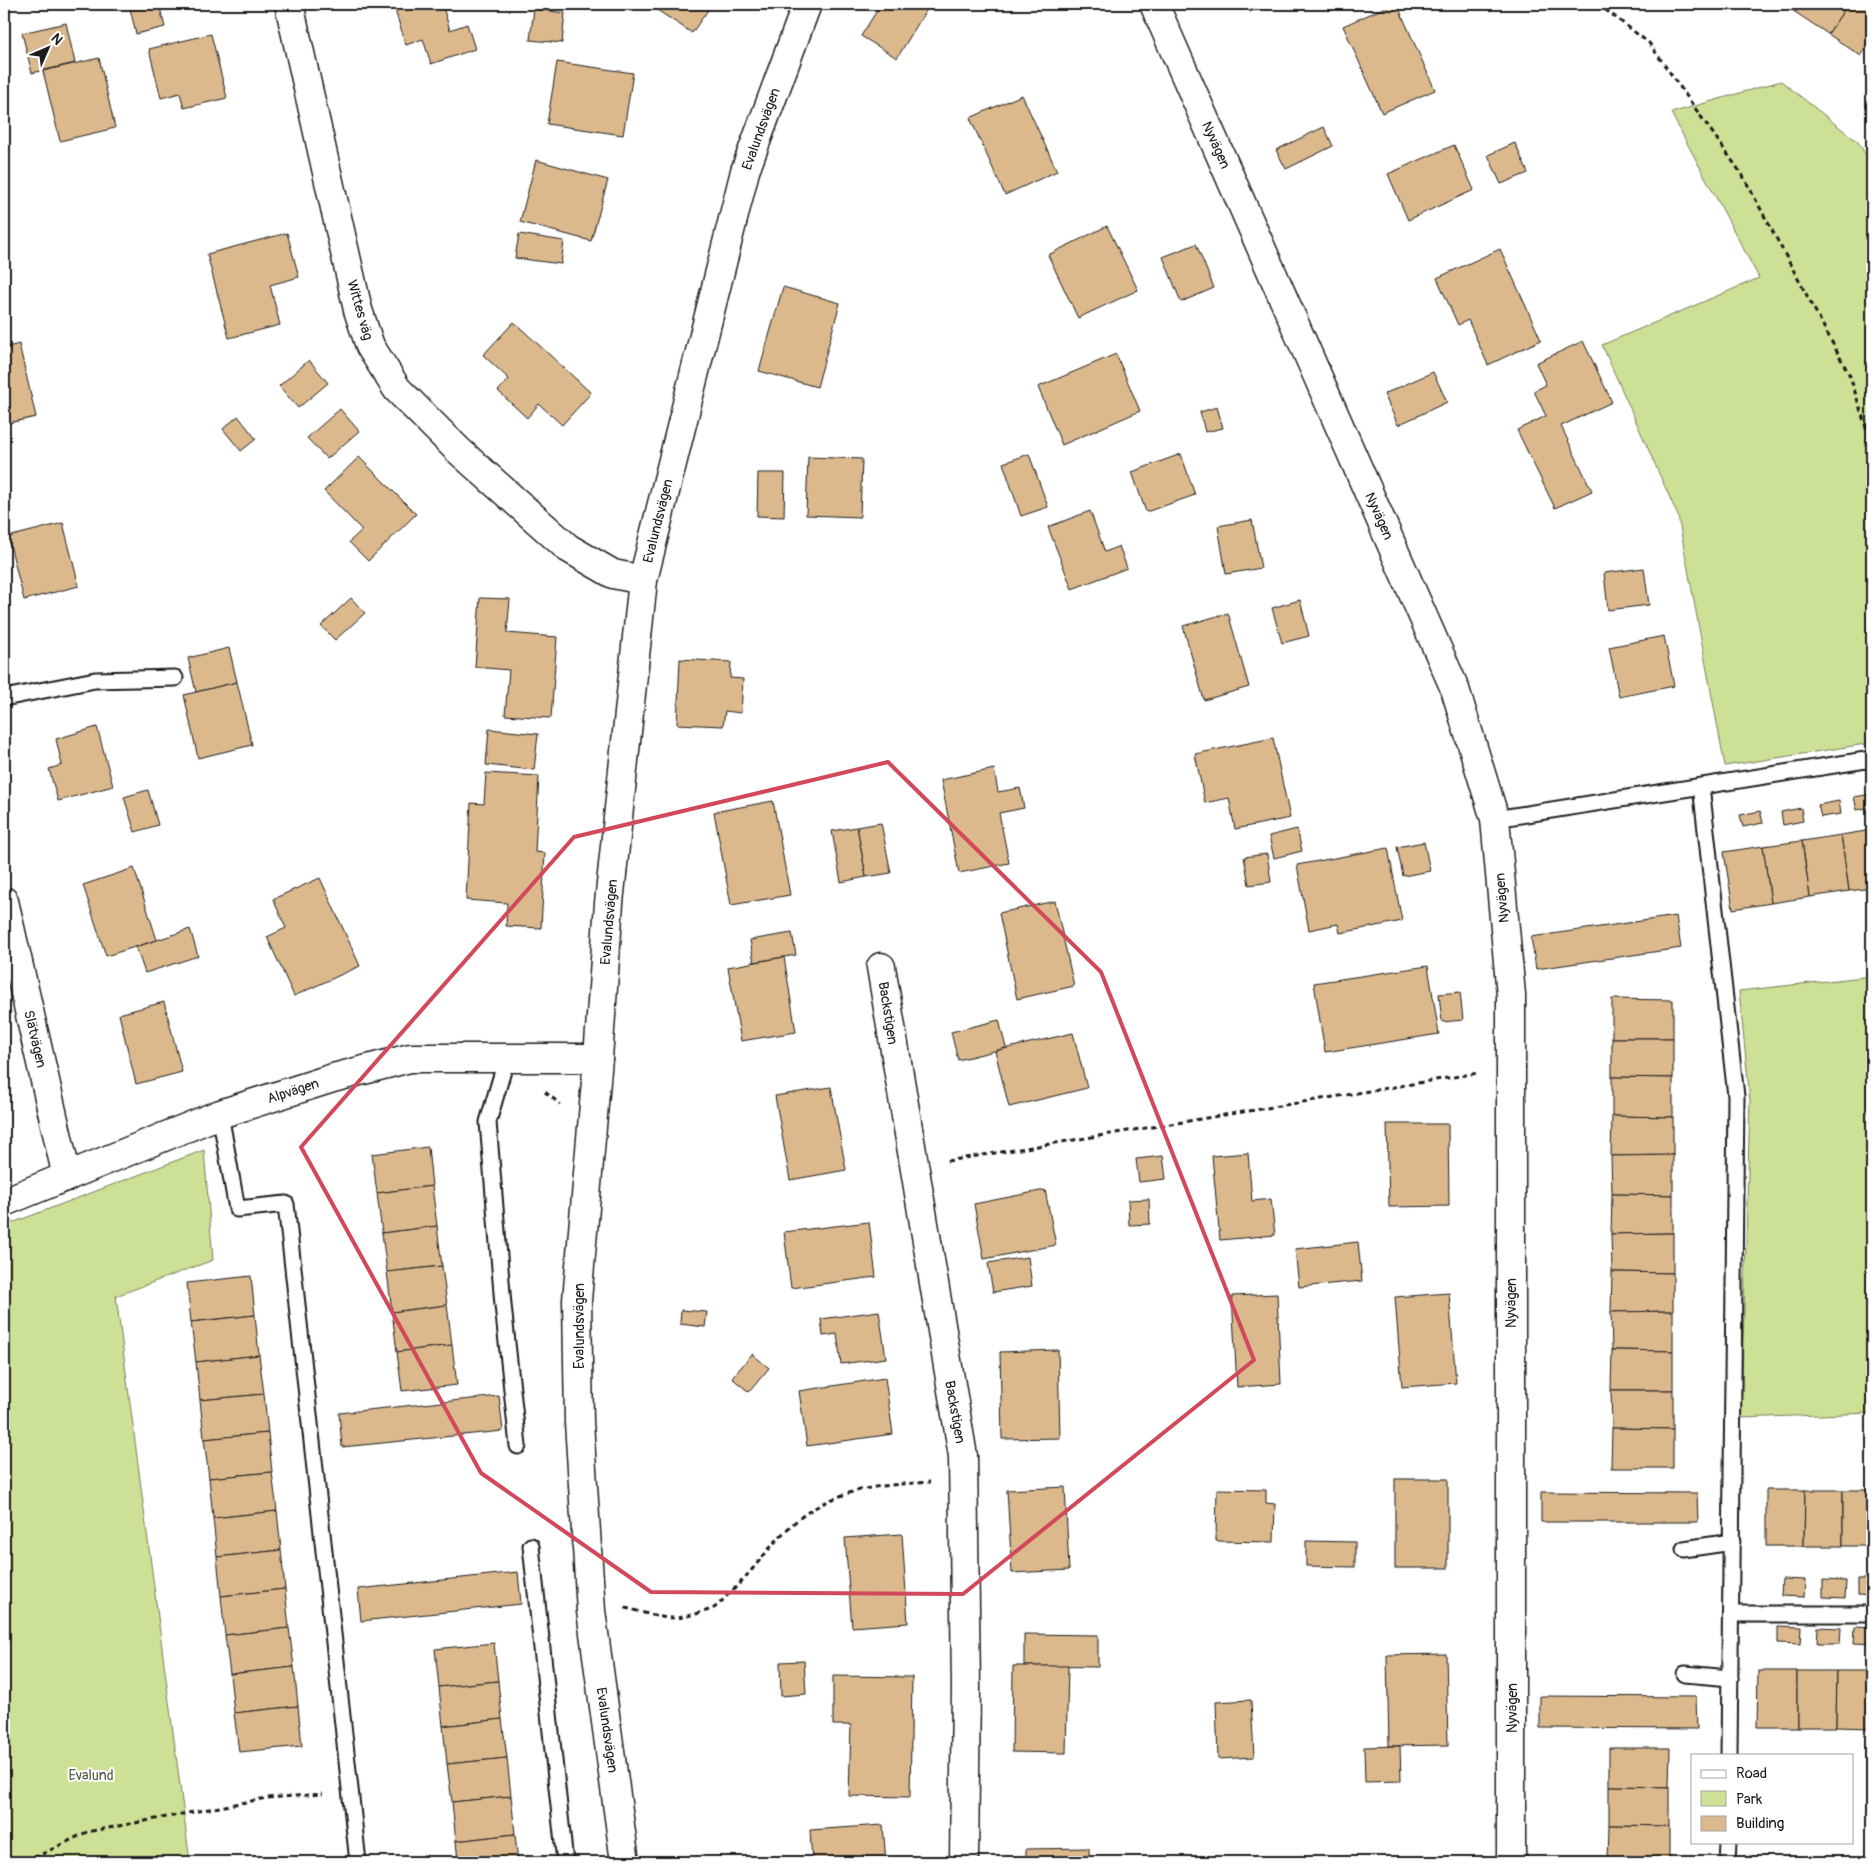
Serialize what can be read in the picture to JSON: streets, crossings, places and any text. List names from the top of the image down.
{
  "streets": {
    "street": [
      "Evalundsvägen",
      "Nyvägen",
      "Wittes väg",
      "Backstigen",
      "Slätvägen",
      "Alpvägen"
    ]
  },
  "crossings": [
    ["Evalundsvägen", "Wittes väg"],
    ["Evalundsvägen", "Alpvägen"],
    ["Slätvägen", "Alpvägen"]
  ],
  "parks": ["Evalund"],
  "legend": ["Road", "Park", "Building"],
  "north": "top right"
}
